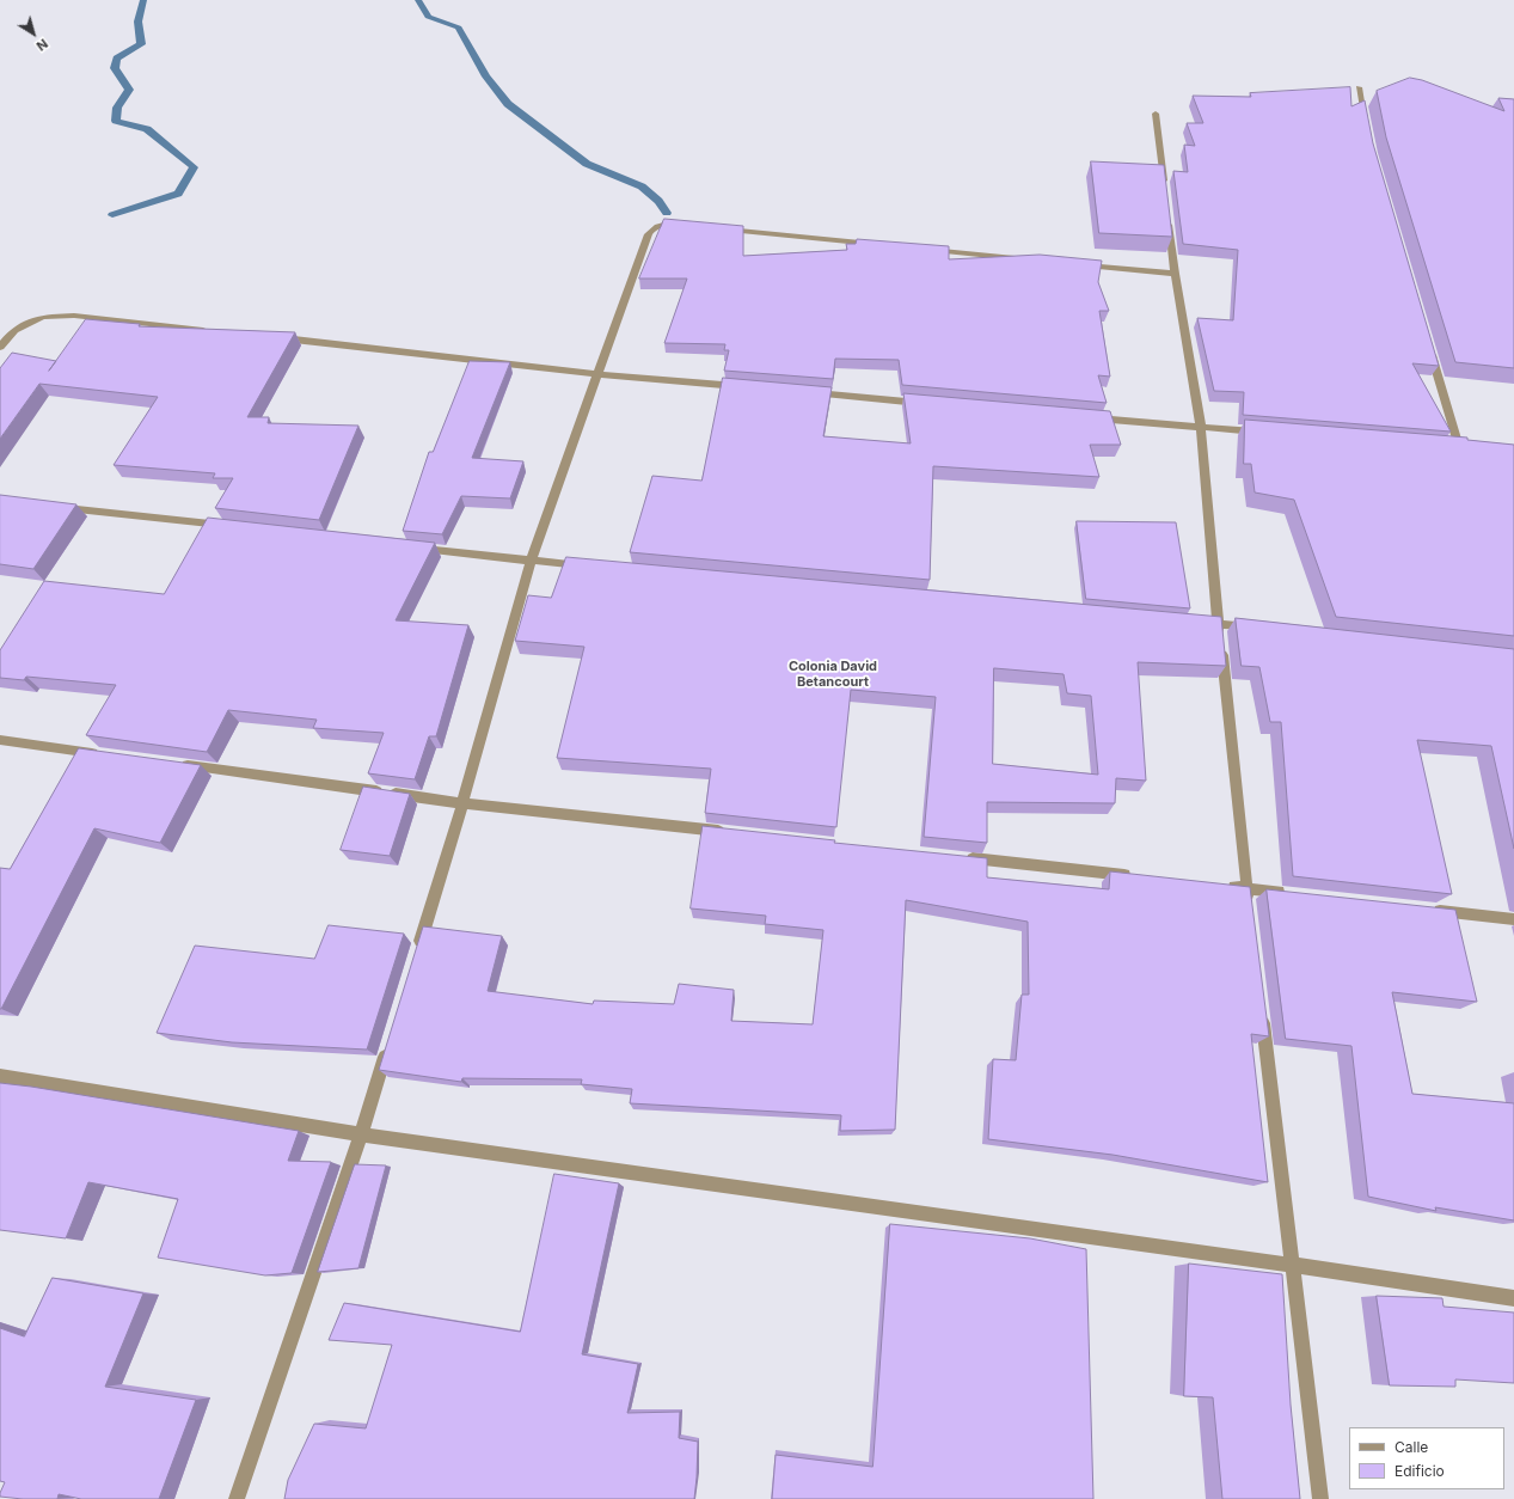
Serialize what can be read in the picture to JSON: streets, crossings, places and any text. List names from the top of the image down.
{
  "districts": ["Colonia David Betancourt"],
  "legend": ["Calle", "Edificio"],
  "north": "bottom right"
}
